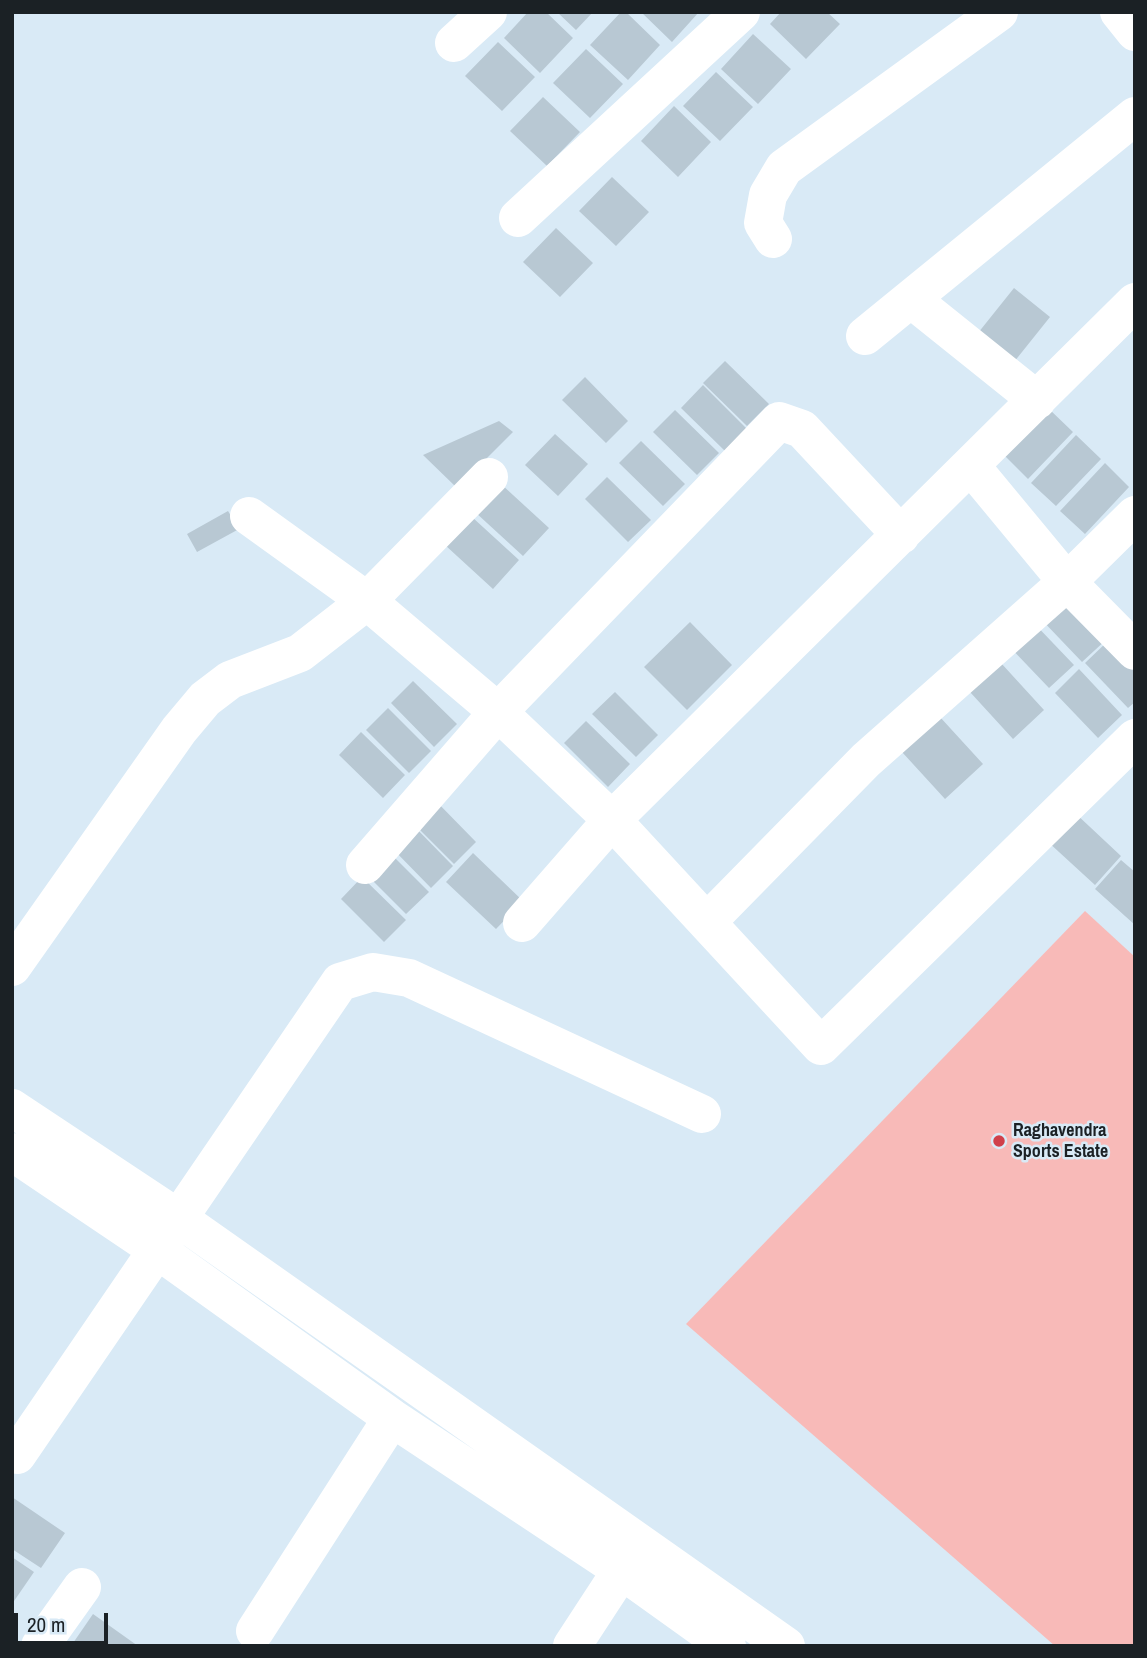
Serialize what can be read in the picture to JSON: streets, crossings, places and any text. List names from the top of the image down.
{
  "places": ["Raghavendra Sports Estate"],
  "scale_bar": "20 m"
}
